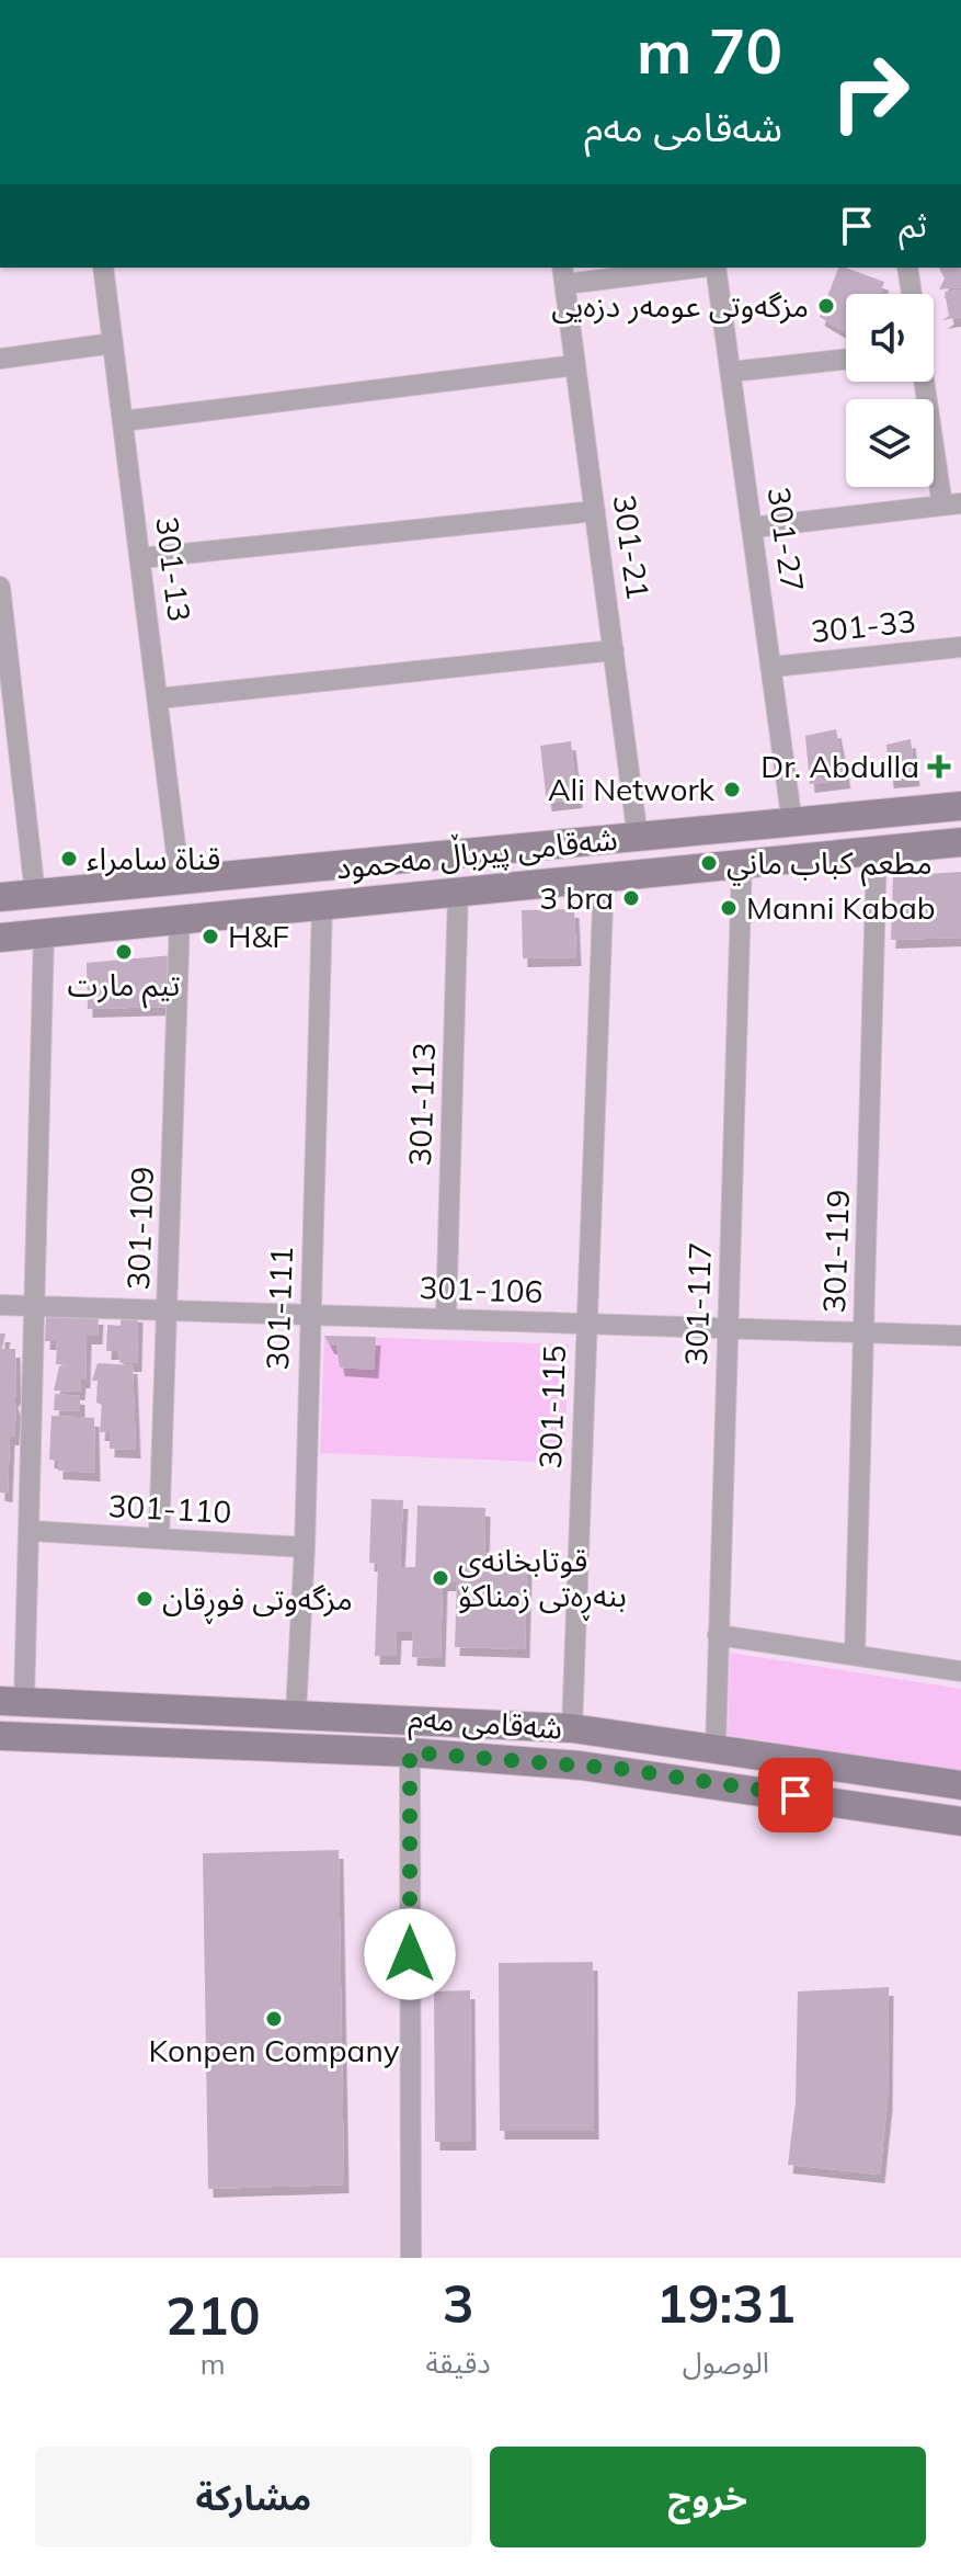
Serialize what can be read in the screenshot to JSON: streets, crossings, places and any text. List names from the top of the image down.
{
  "streets": {
    "street": [
      "301-27",
      "301-21",
      "301-13",
      "301-33",
      "شەقامی پیرباڵ مەحمود",
      "301-113",
      "301-109",
      "301-119",
      "301-106",
      "301-117",
      "301-111",
      "301-115",
      "301-110",
      "شەقامی مەم"
    ]
  },
  "crossings": [
    ["301-27", "301-33"],
    ["301-27", "شەقامی پیرباڵ مەحمود"],
    ["301-21", "شەقامی پیرباڵ مەحمود"],
    ["301-13", "شەقامی پیرباڵ مەحمود"],
    ["شەقامی پیرباڵ مەحمود", "301-113"],
    ["شەقامی پیرباڵ مەحمود", "301-109"],
    ["شەقامی پیرباڵ مەحمود", "301-119"],
    ["شەقامی پیرباڵ مەحمود", "301-117"],
    ["شەقامی پیرباڵ مەحمود", "301-111"],
    ["شەقامی پیرباڵ مەحمود", "301-115"],
    ["301-113", "301-106"],
    ["301-109", "301-106"],
    ["301-109", "301-110"],
    ["301-119", "301-106"],
    ["301-106", "301-117"],
    ["301-106", "301-111"],
    ["301-106", "301-115"],
    ["301-117", "شەقامی مەم"],
    ["301-111", "301-110"],
    ["301-111", "شەقامی مەم"],
    ["301-115", "شەقامی مەم"]
  ],
  "places": {
    "other": [
      "مزگەوتی عومەر دزەیی",
      "Ali Network",
      "قناة سامراء",
      "مطعم كباب ماني",
      "3 bra",
      "Manni Kabab",
      "H&F",
      "تیم مارت",
      "قوتابخانەی بنەڕەتی زمناکۆ",
      "مزگەوتی فوڕقان",
      "Konpen Company"
    ],
    "health": ["Dr. Abdulla"]
  },
  "page": {
    "turn": ["70 m", "شەقامی مەم"],
    "then": "ثم",
    "eta": [
      "19:31",
      "الوصول",
      "3",
      "دقيقة",
      "210",
      "m"
    ],
    "buttons": ["خروج", "مشاركة"]
  }
}
